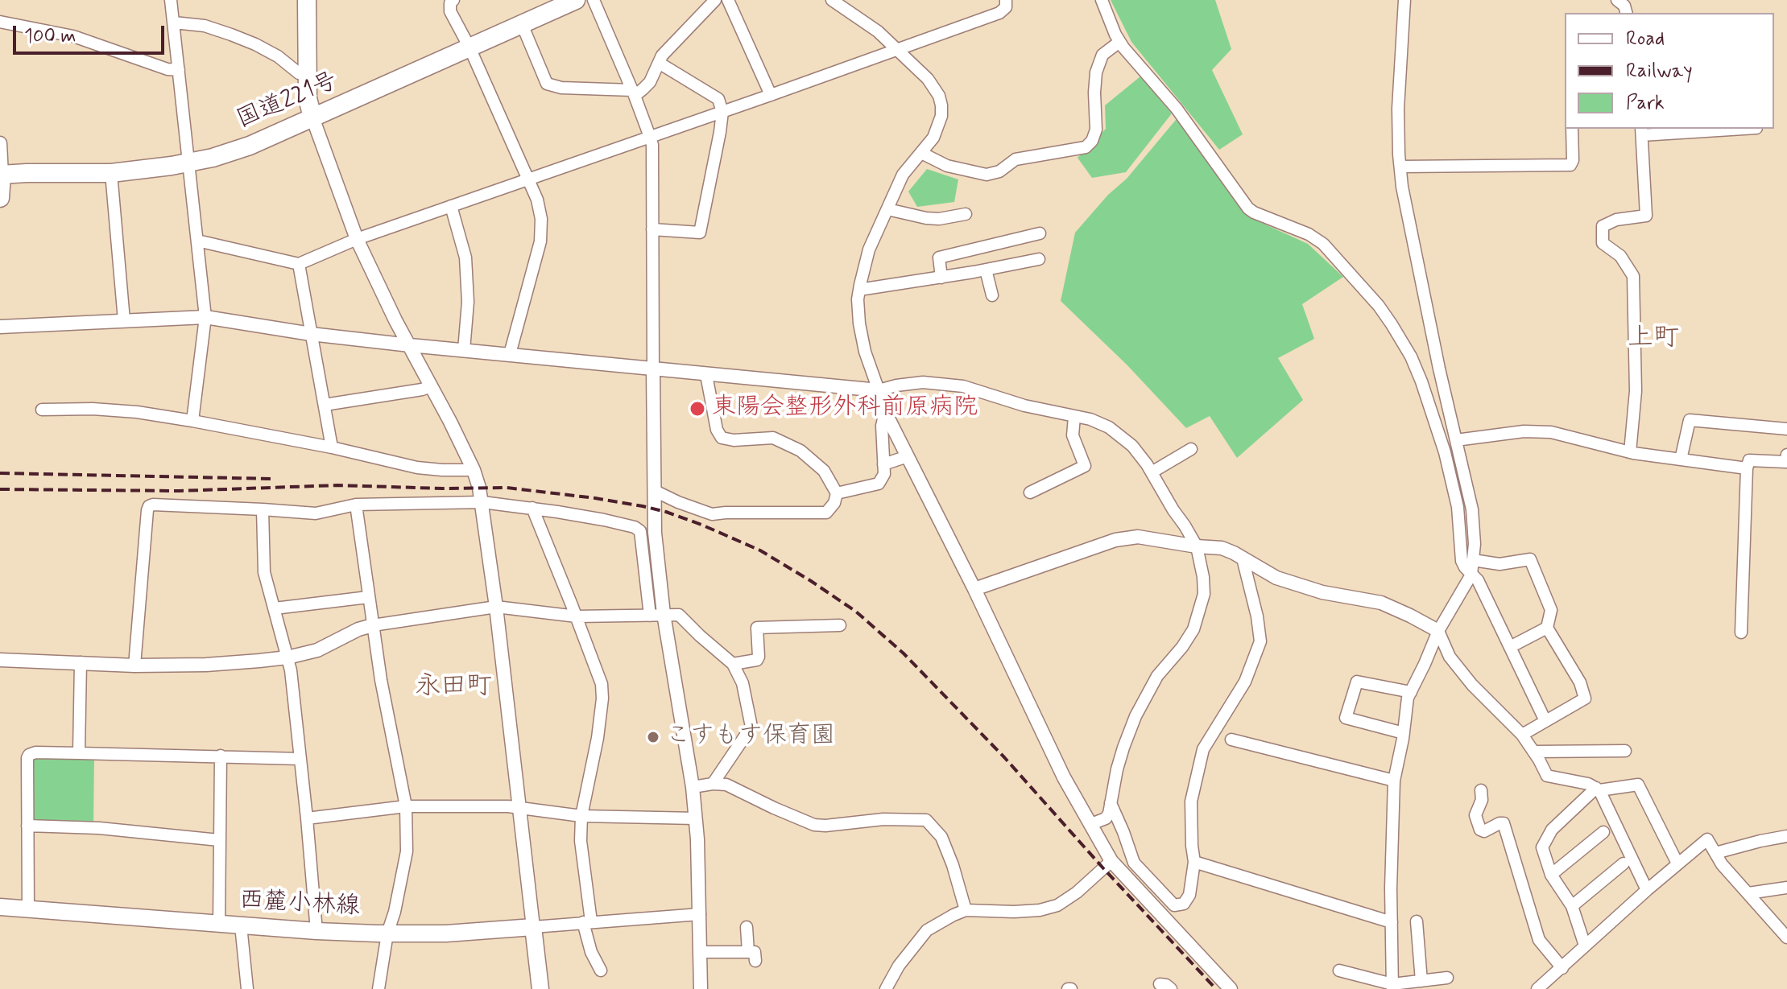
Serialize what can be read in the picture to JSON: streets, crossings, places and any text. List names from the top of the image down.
{
  "streets": {
    "main road": ["国道221号", "西麓小林線"]
  },
  "districts": ["上町", "永田町"],
  "places": ["東陽会整形外科前原病院", "こすもす保育園"],
  "legend": ["Road", "Railway", "Park"],
  "scale_bar": "100 m"
}
